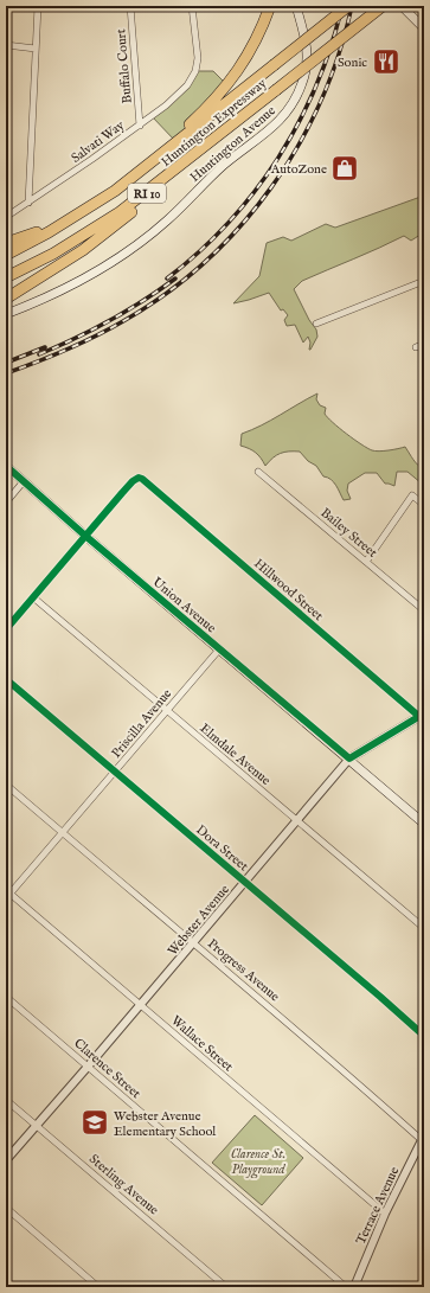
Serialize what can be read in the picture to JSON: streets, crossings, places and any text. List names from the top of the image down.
{
  "streets": {
    "highway": ["Huntington Expressway", "RI 10"],
    "main road": ["Huntington Avenue", "Union Avenue"],
    "street": [
      "Buffalo Court",
      "Salvati Way",
      "Bailey Street",
      "Hillwood Street",
      "Priscilla Avenue",
      "Elmdale Avenue",
      "Dora Street",
      "Webster Avenue",
      "Progress Avenue",
      "Wallace Street",
      "Clarence Street",
      "Sterling Avenue",
      "Terrace Avenue"
    ]
  },
  "crossings": [
    ["Buffalo Court", "Salvati Way"],
    ["Hillwood Street", "Union Avenue"],
    ["Hillwood Street", "Webster Avenue"],
    ["Union Avenue", "Priscilla Avenue"],
    ["Union Avenue", "Webster Avenue"],
    ["Priscilla Avenue", "Elmdale Avenue"],
    ["Priscilla Avenue", "Dora Street"],
    ["Priscilla Avenue", "Progress Avenue"],
    ["Priscilla Avenue", "Wallace Street"],
    ["Elmdale Avenue", "Webster Avenue"],
    ["Dora Street", "Webster Avenue"],
    ["Webster Avenue", "Progress Avenue"],
    ["Webster Avenue", "Wallace Street"],
    ["Webster Avenue", "Clarence Street"],
    ["Webster Avenue", "Sterling Avenue"],
    ["Progress Avenue", "Terrace Avenue"],
    ["Wallace Street", "Terrace Avenue"]
  ],
  "parks": ["Clarence St. Playground"],
  "places": {
    "restaurant": ["Sonic"],
    "shop": ["AutoZone"],
    "school or university": ["Webster Avenue Elementary School"]
  }
}
